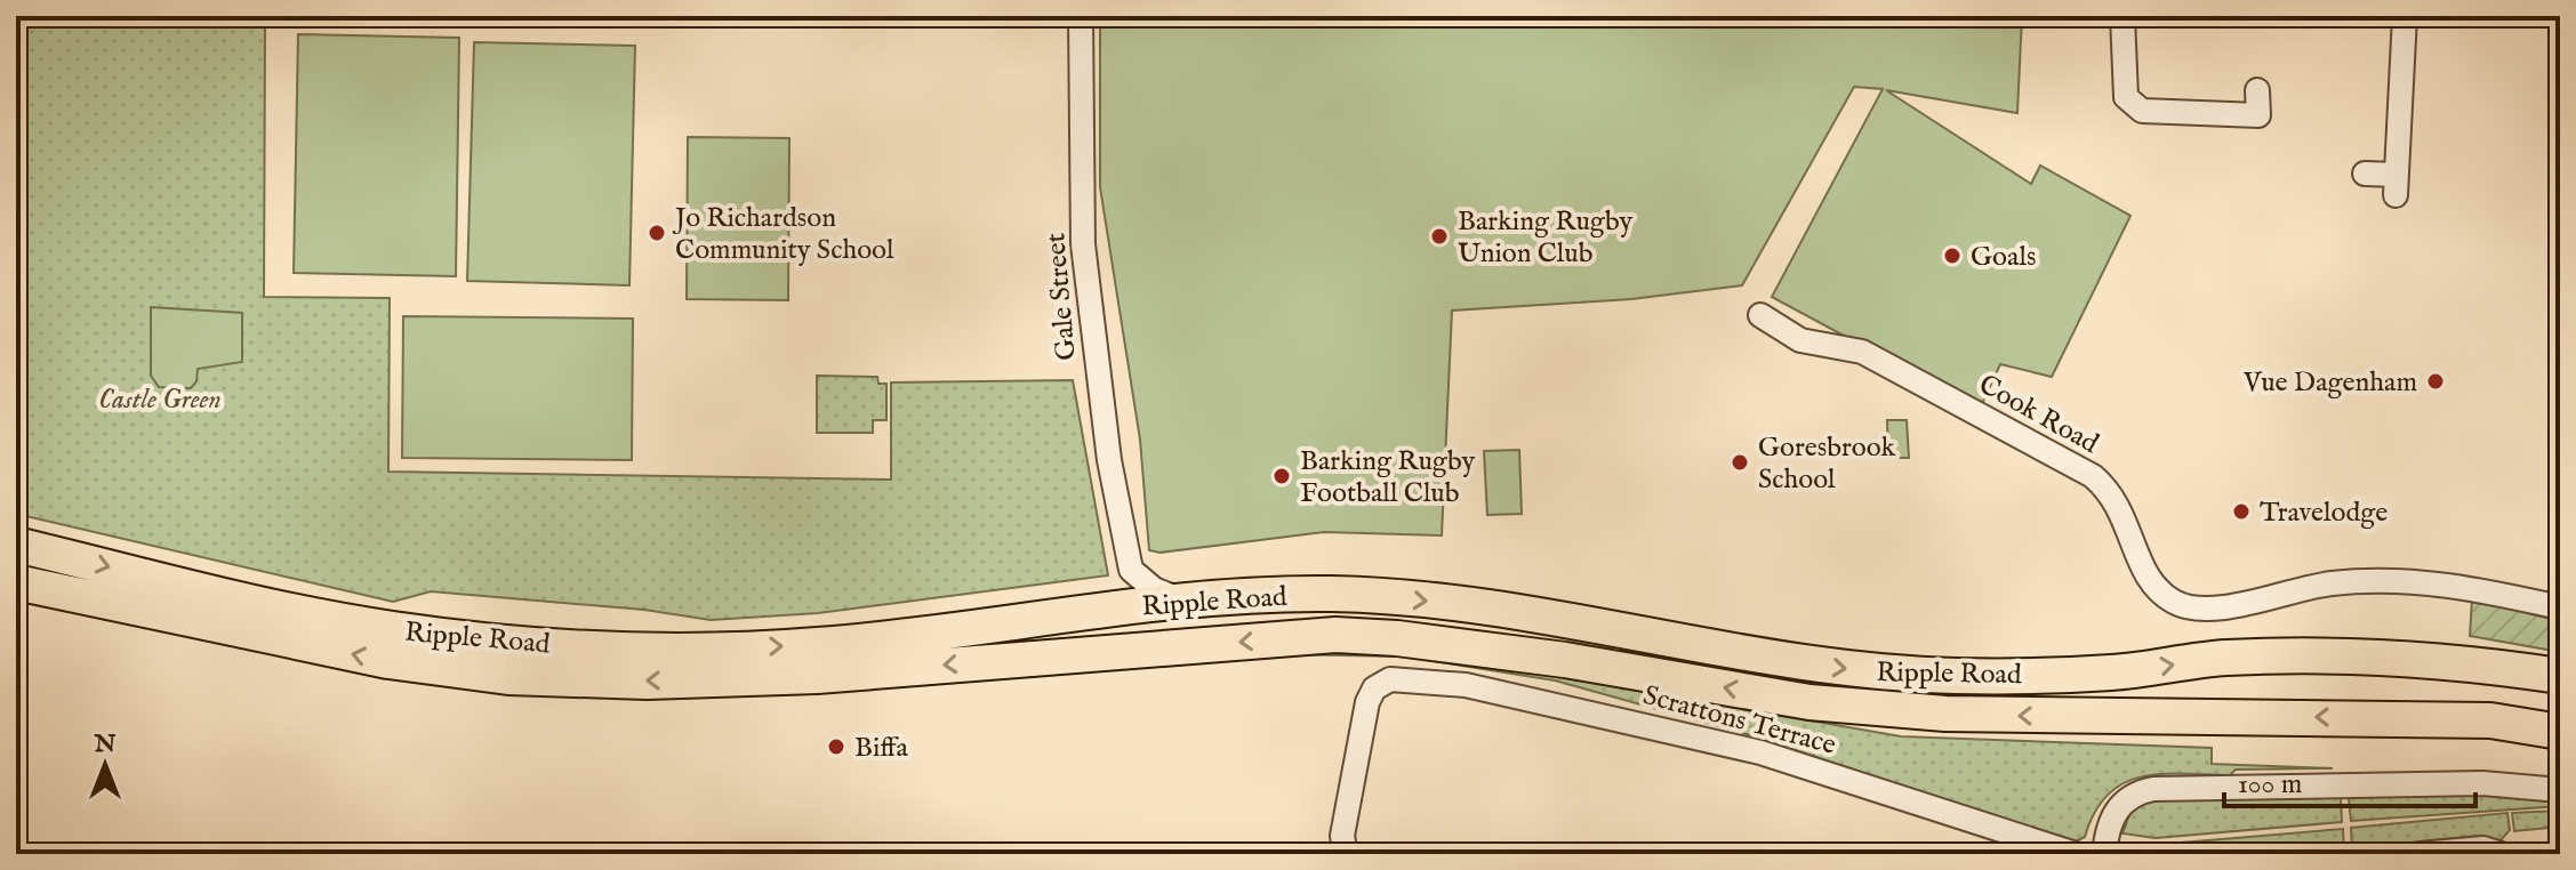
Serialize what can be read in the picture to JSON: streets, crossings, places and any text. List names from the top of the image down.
{
  "streets": {
    "highway": ["Ripple Road"],
    "street": ["Gale Street", "Cook Road", "Scrattons Terrace"]
  },
  "parks": ["Castle Green"],
  "places": [
    "Jo Richardson Community School",
    "Barking Rugby Union Club",
    "Goals",
    "Vue Dagenham",
    "Goresbrook School",
    "Barking Rugby Football Club",
    "Travelodge",
    "Biffa"
  ],
  "scale_bar": "100 m",
  "north": "top"
}
